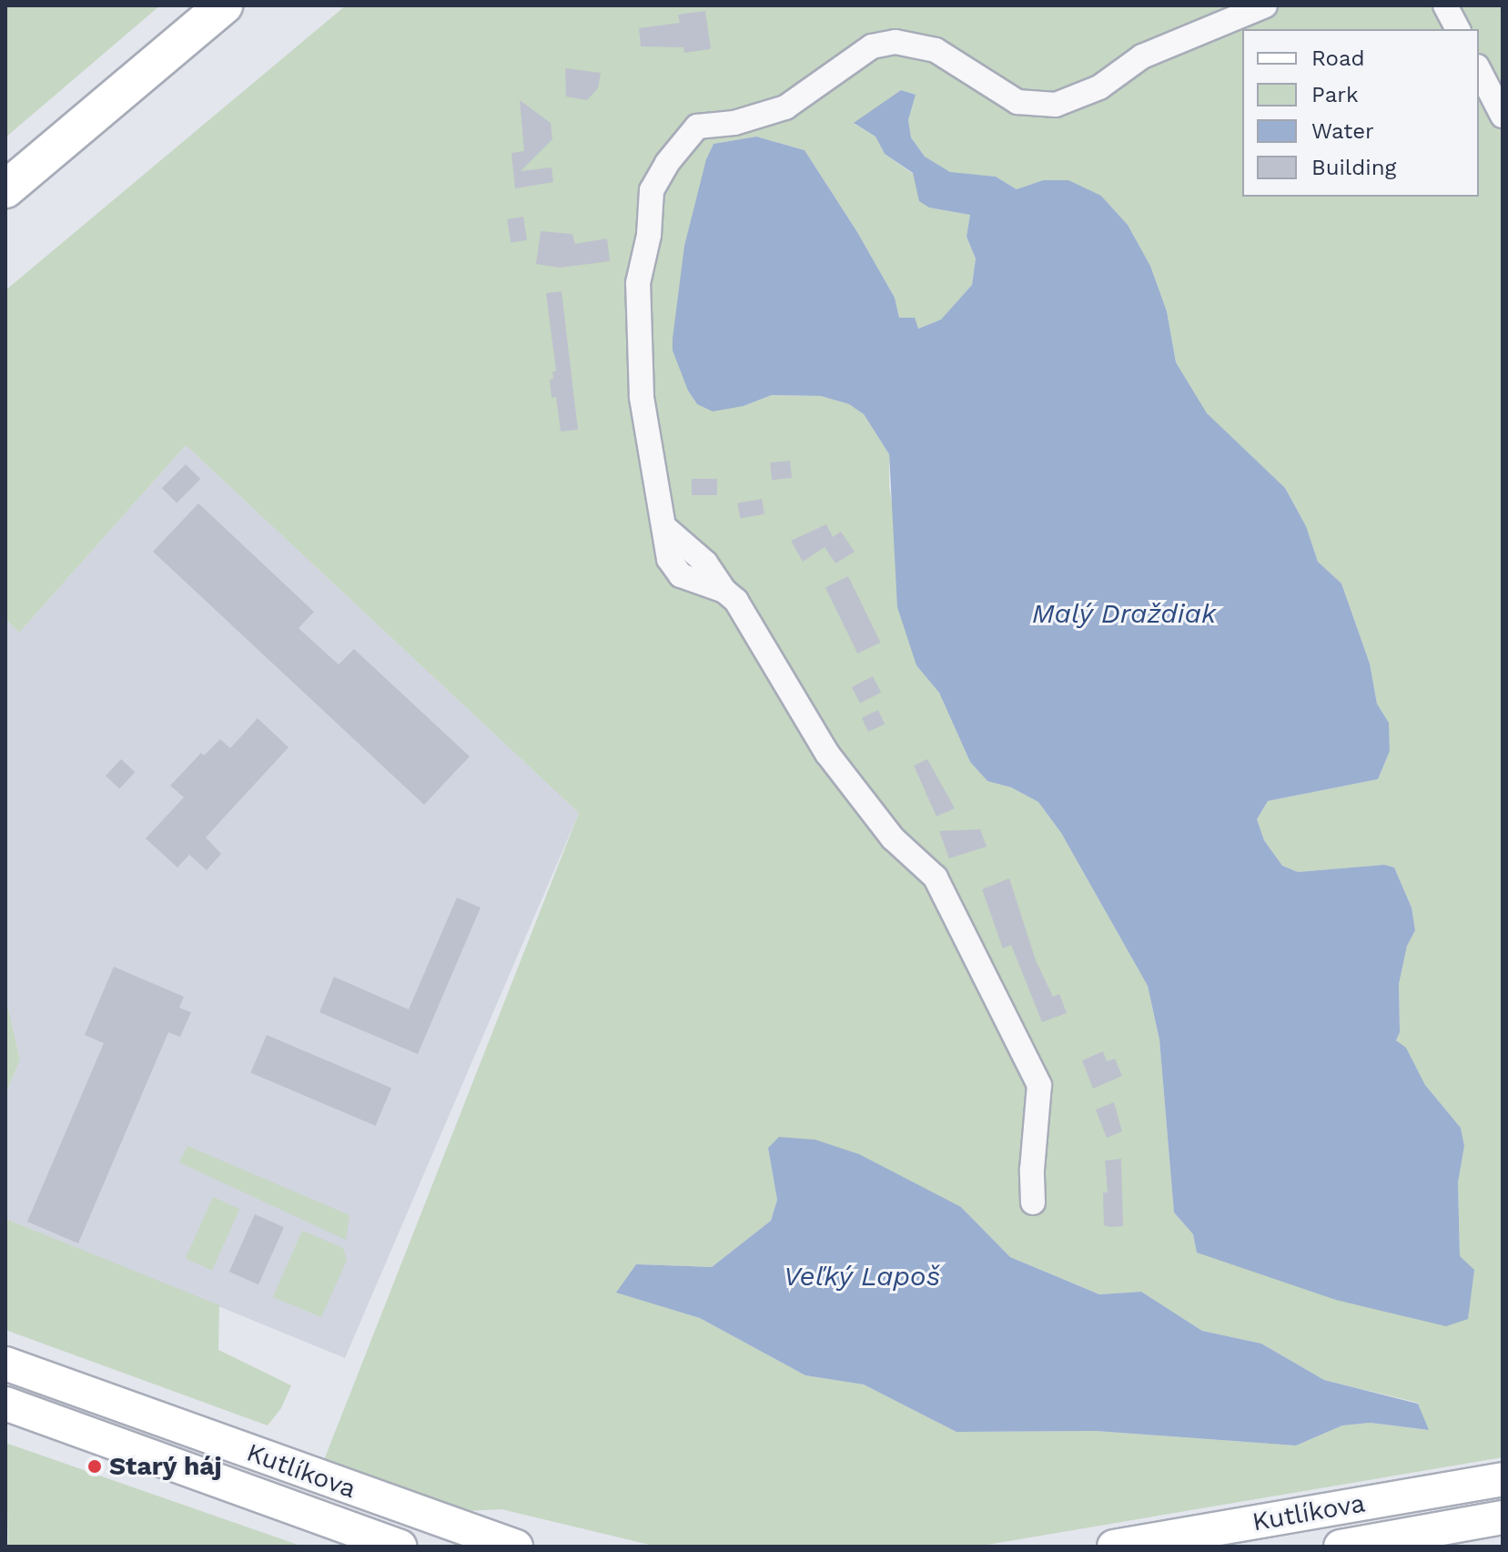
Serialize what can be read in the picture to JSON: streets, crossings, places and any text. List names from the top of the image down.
{
  "streets": {
    "main road": ["Kutlíkova"]
  },
  "water": ["Malý Draždiak", "Veľký Lapoš"],
  "places": ["Starý háj"],
  "legend": [
    "Road",
    "Park",
    "Water",
    "Building"
  ]
}
